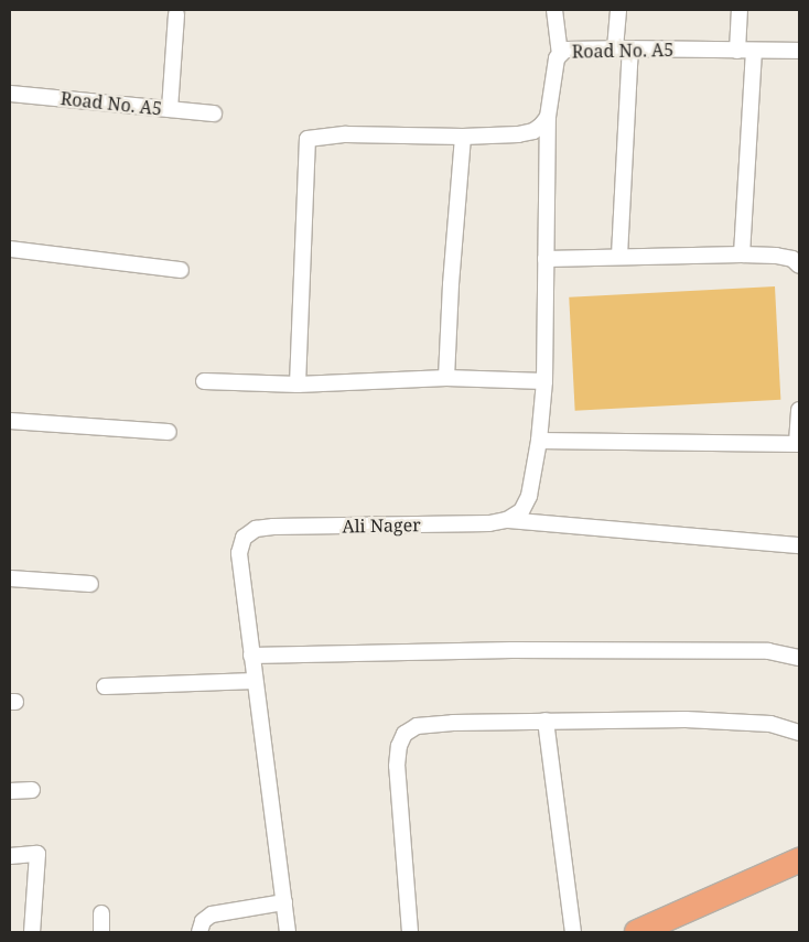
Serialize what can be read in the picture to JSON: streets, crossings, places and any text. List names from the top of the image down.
{
  "streets": {
    "street": ["Road No. A5", "Ali Nager"]
  }
}
